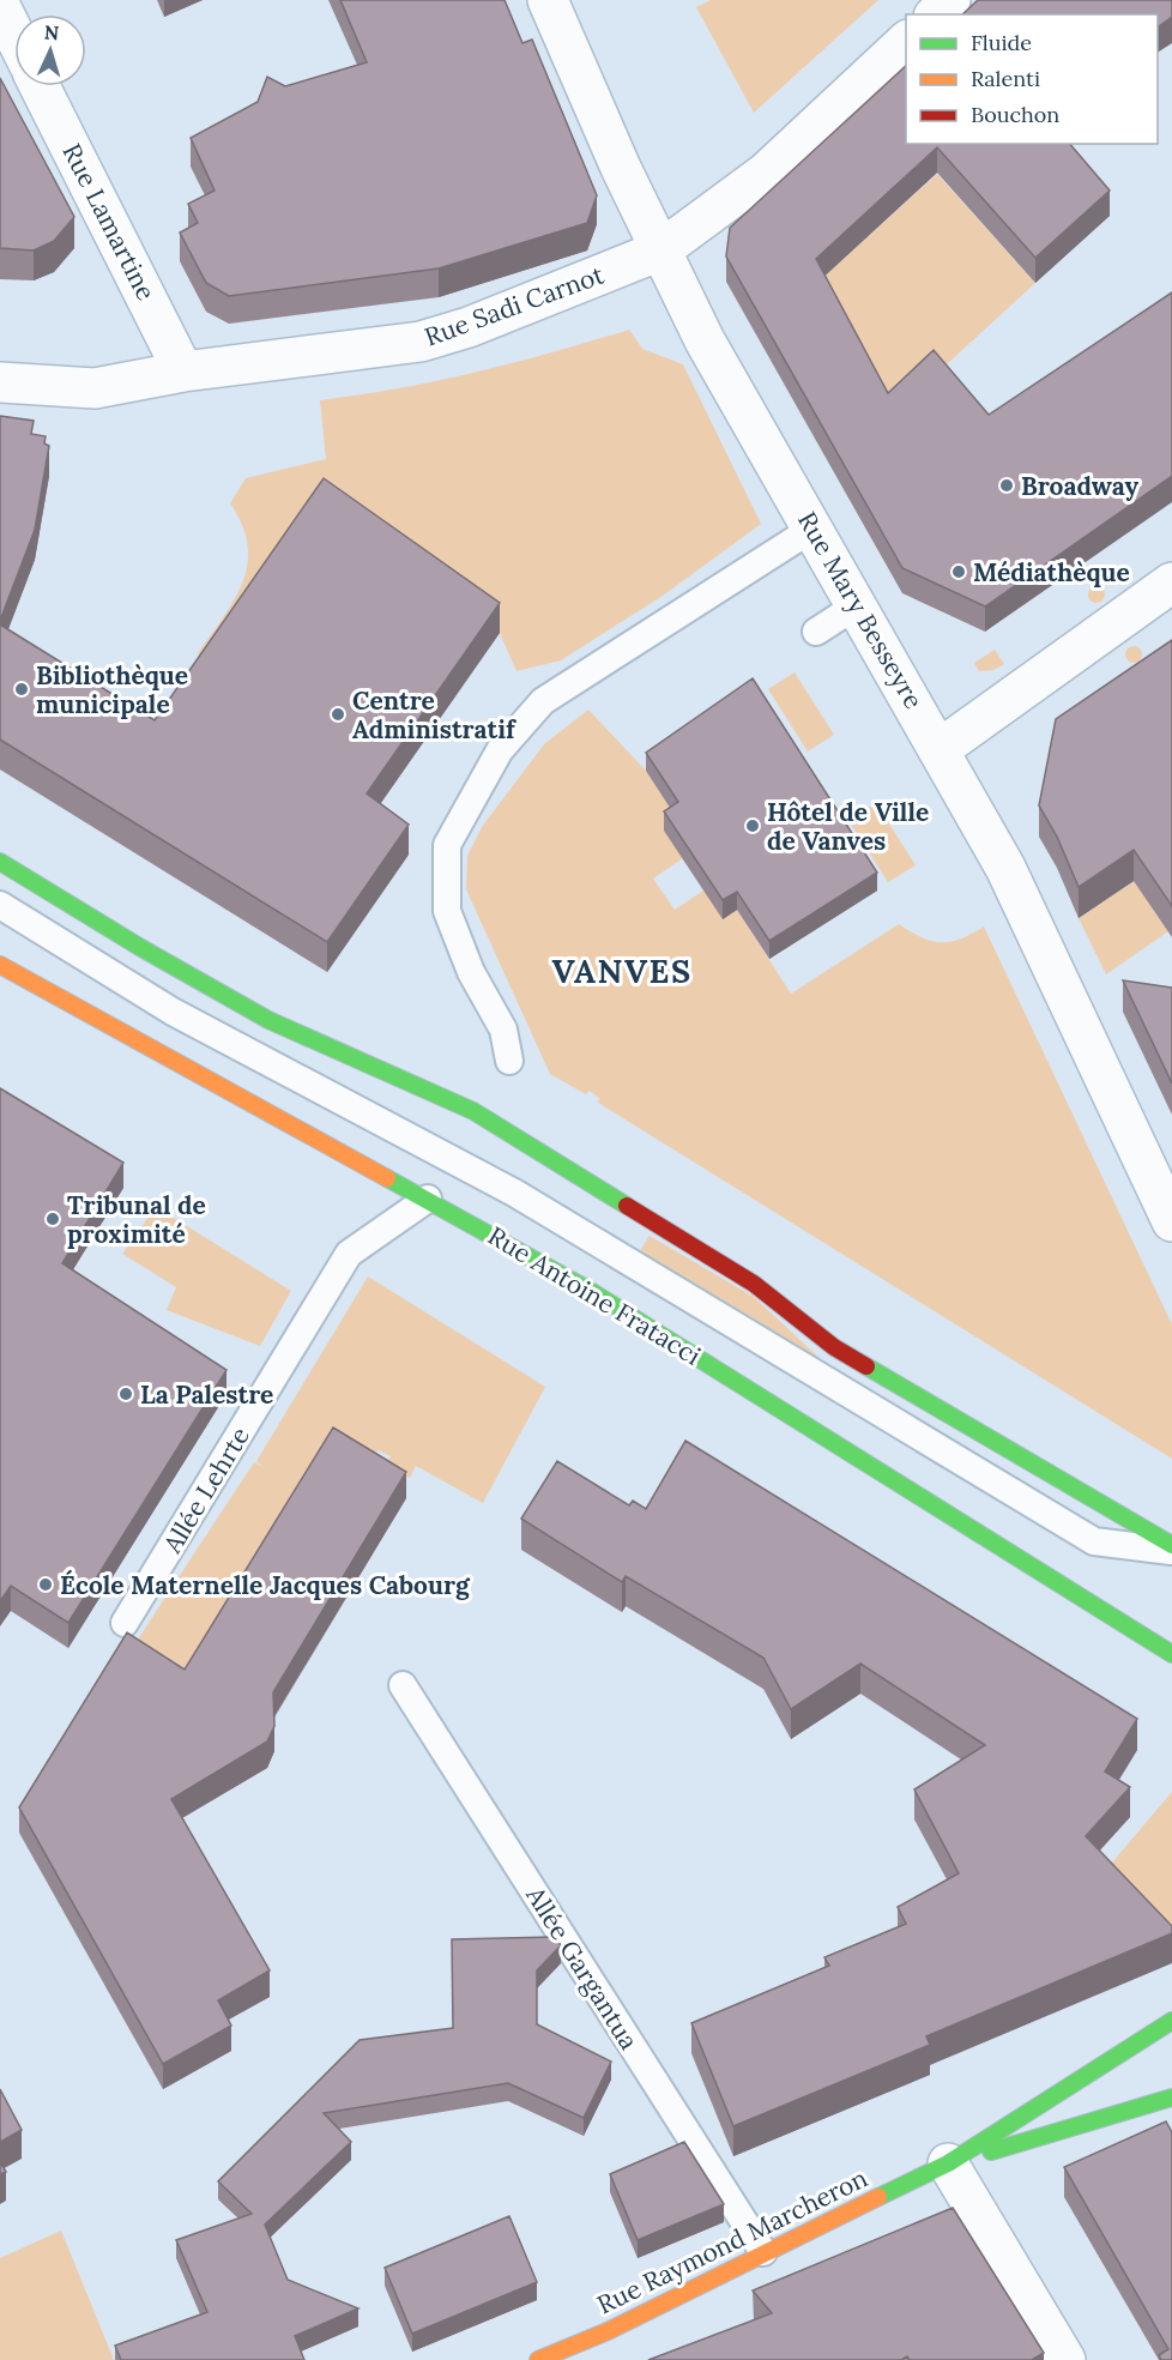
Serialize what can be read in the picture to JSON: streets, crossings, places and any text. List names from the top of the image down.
{
  "streets": {
    "main road": ["Rue Antoine Fratacci", "Rue Raymond Marcheron"],
    "street": ["Rue Lamartine", "Rue Sadi Carnot", "Rue Mary Besseyre"],
    "lane": ["Allée Lehrte", "Allée Gargantua"]
  },
  "crossings": [
    ["Rue Lamartine", "Rue Sadi Carnot"],
    ["Rue Sadi Carnot", "Rue Mary Besseyre"],
    ["Rue Antoine Fratacci", "Allée Lehrte"],
    ["Allée Gargantua", "Rue Raymond Marcheron"]
  ],
  "districts": ["VANVES"],
  "places": [
    "Broadway",
    "Médiathèque",
    "Bibliothèque municipale",
    "Centre Administratif",
    "Hôtel de Ville de Vanves",
    "Tribunal de proximité",
    "La Palestre",
    "École Maternelle Jacques Cabourg"
  ],
  "legend": ["Fluide", "Ralenti", "Bouchon"],
  "north": "top"
}
